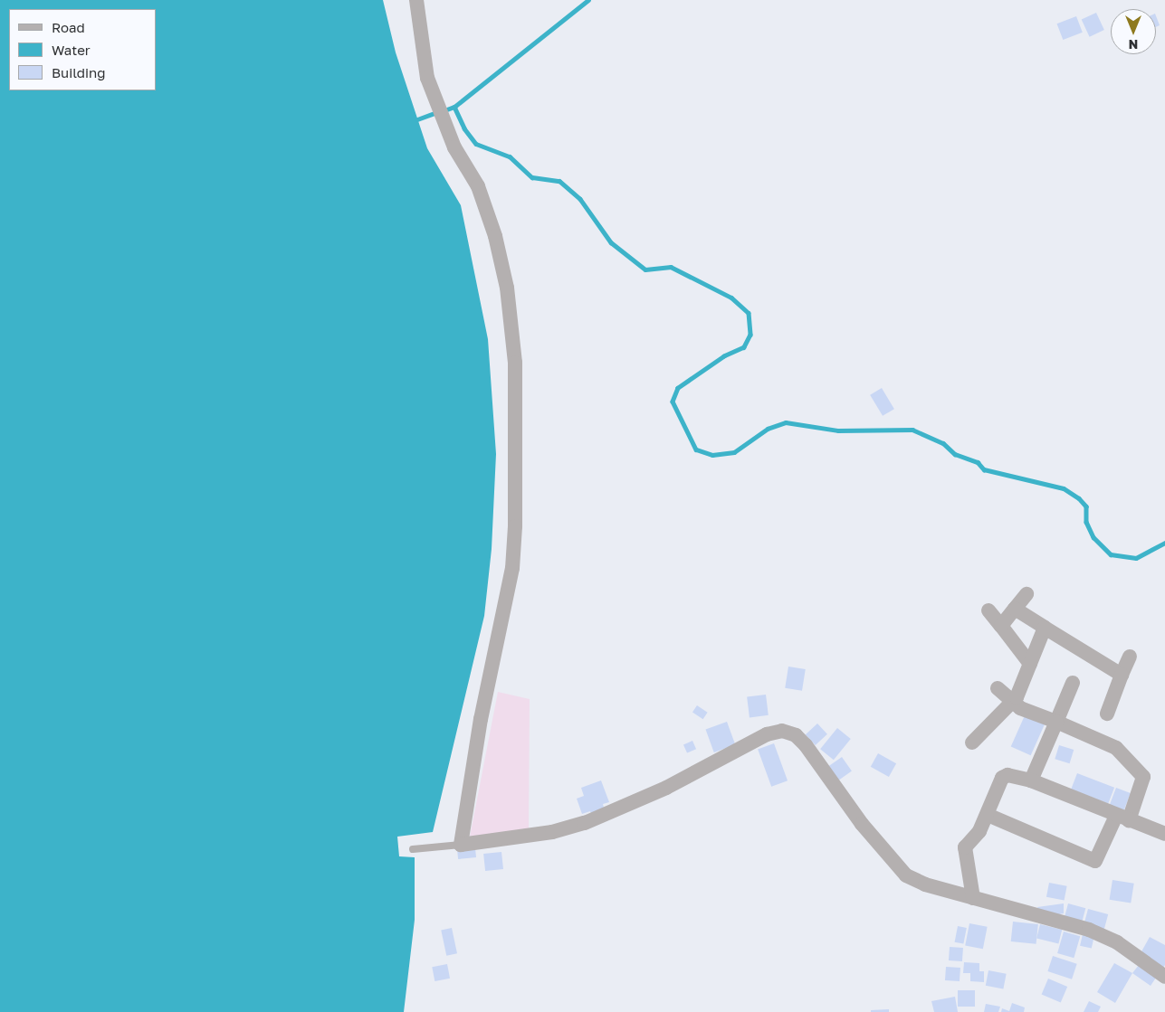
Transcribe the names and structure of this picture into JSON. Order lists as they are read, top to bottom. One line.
{"legend":["Road","Water","Building"],"north":"bottom"}
